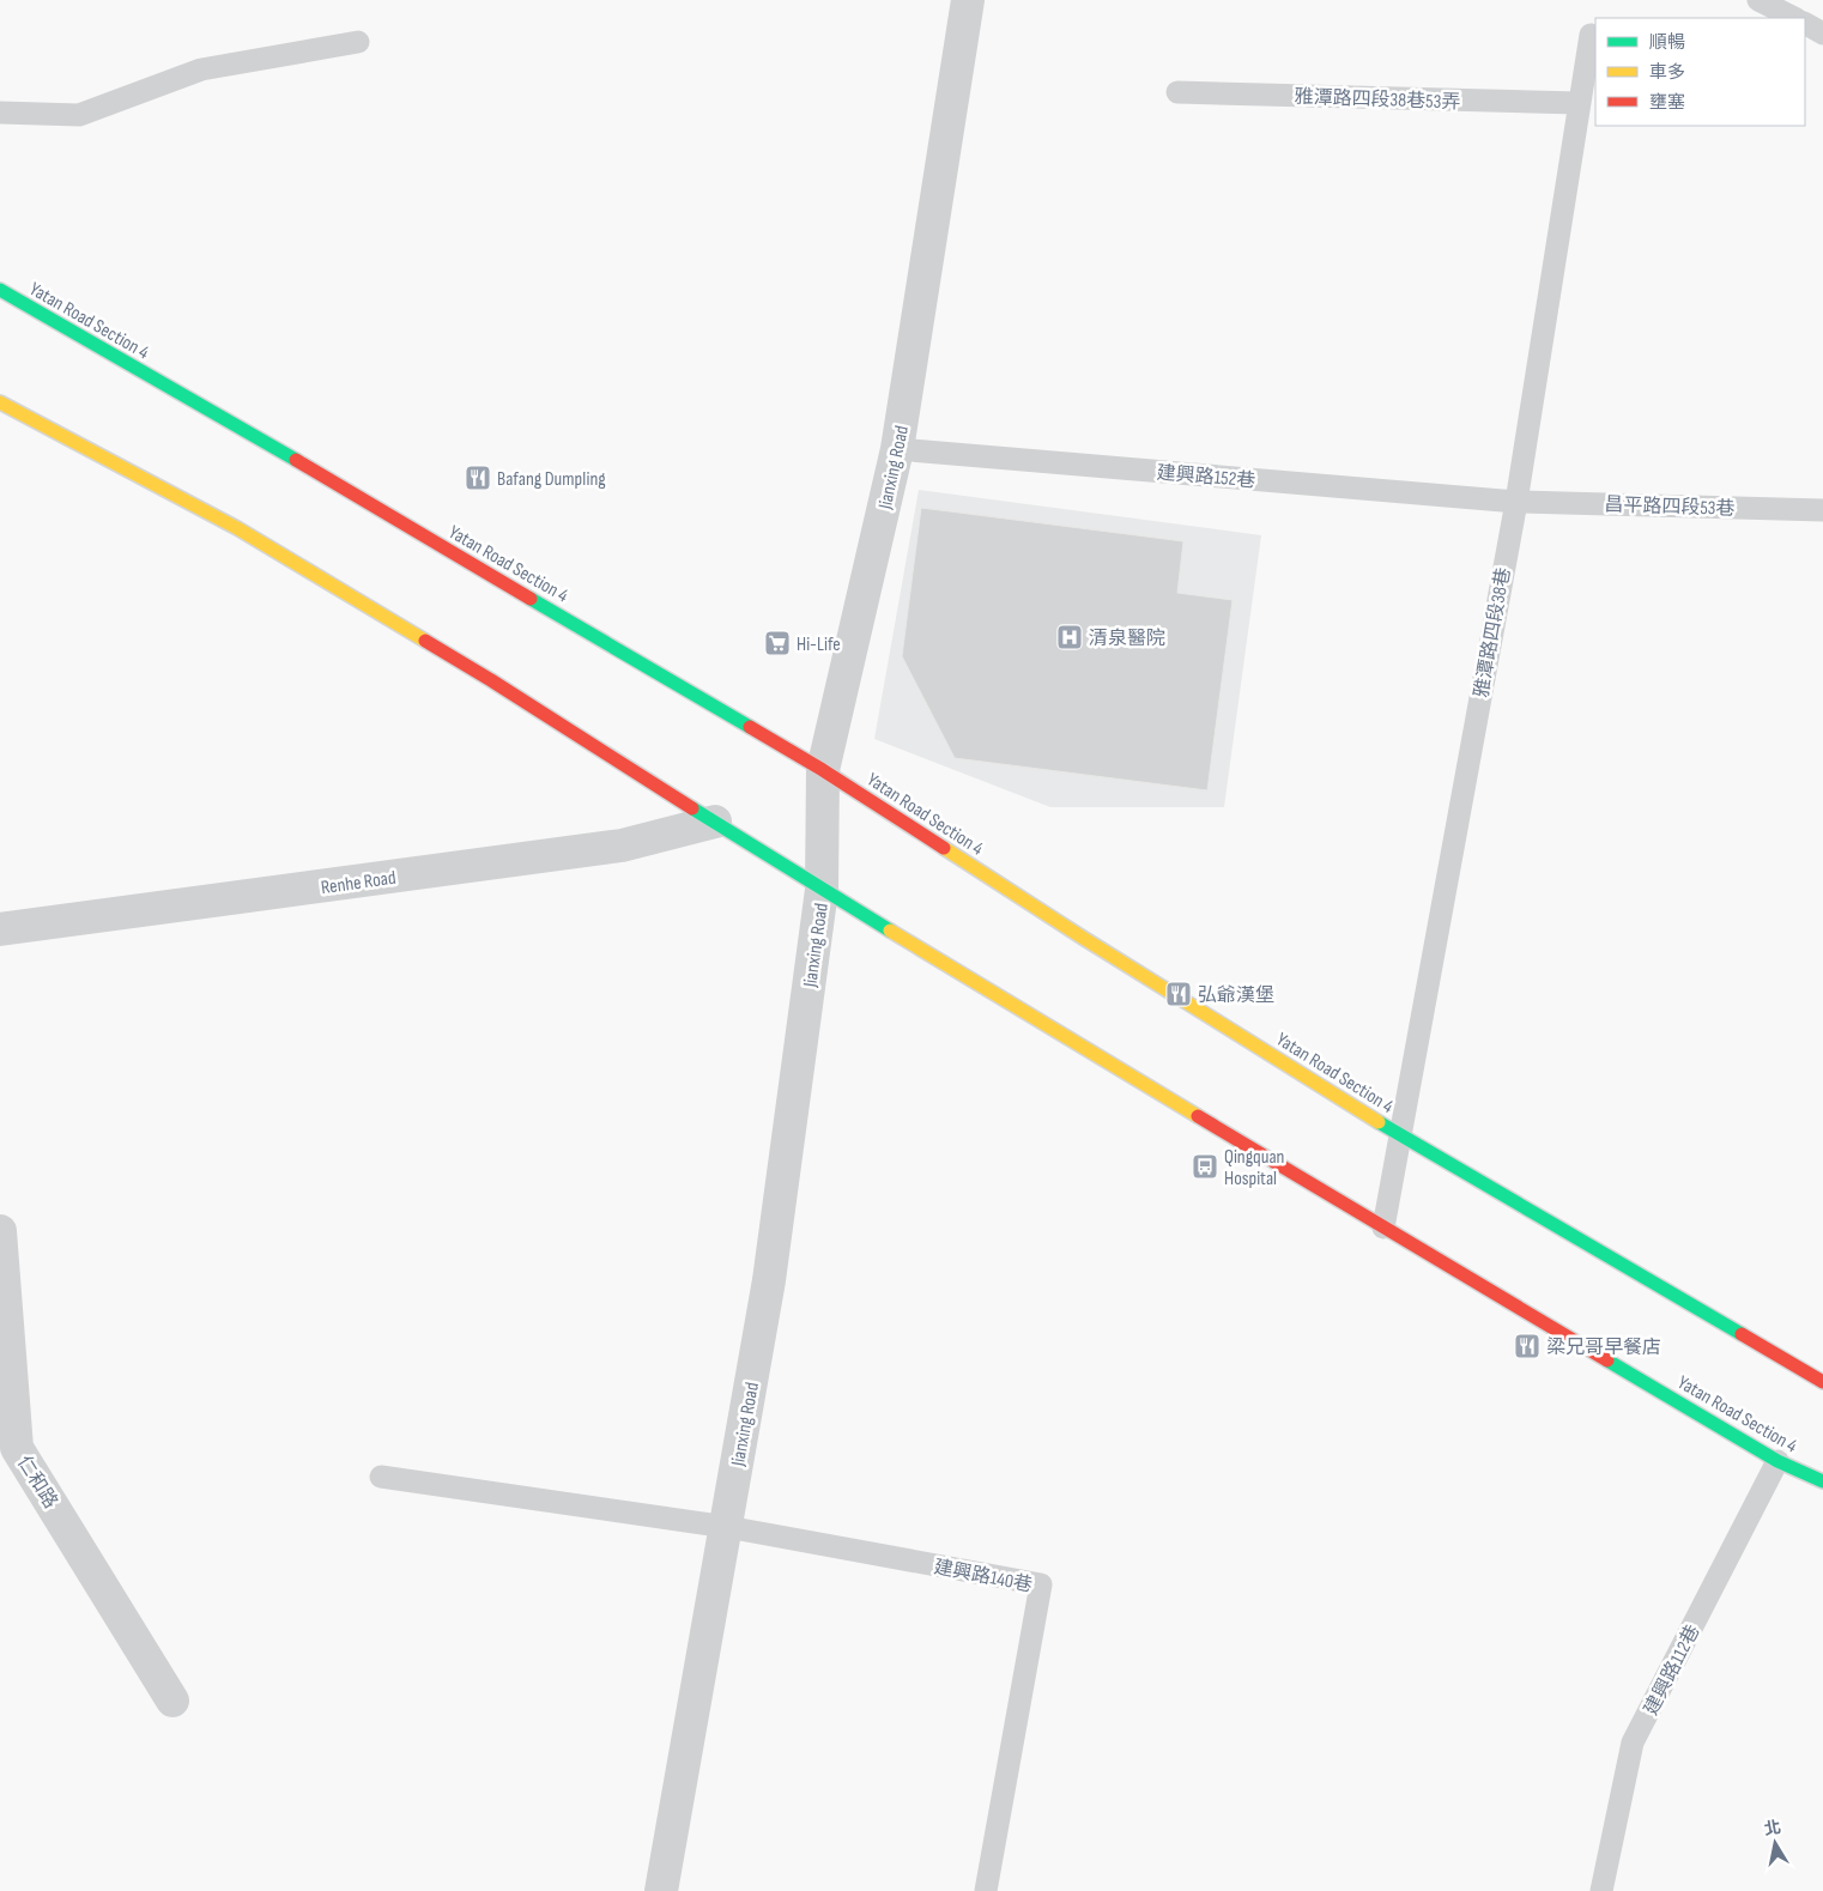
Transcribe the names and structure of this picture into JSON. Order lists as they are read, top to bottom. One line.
{"streets":{"street":["Yatan Road Section 4","Jianxing Road","Renhe Road","仁和路"],"lane":["雅潭路四段38巷53弄","建興路152巷","昌平路四段53巷","雅潭路四段38巷","建興路140巷","建興路112巷"]},"crossings":[["雅潭路四段38巷53弄","雅潭路四段38巷"],["Yatan Road Section 4","Jianxing Road"],["Yatan Road Section 4","雅潭路四段38巷"],["Yatan Road Section 4","Renhe Road"],["Yatan Road Section 4","建興路112巷"],["Jianxing Road","建興路152巷"],["Jianxing Road","建興路140巷"],["建興路152巷","昌平路四段53巷"],["建興路152巷","雅潭路四段38巷"],["昌平路四段53巷","雅潭路四段38巷"]],"places":{"restaurant":["Bafang Dumpling","弘爺漢堡","梁兄哥早餐店"],"hospital":["清泉醫院"],"supermarket":["Hi-Life"],"bus stop":["Qingquan Hospital"]},"legend":["順暢","車多","壅塞"],"north":"top"}
